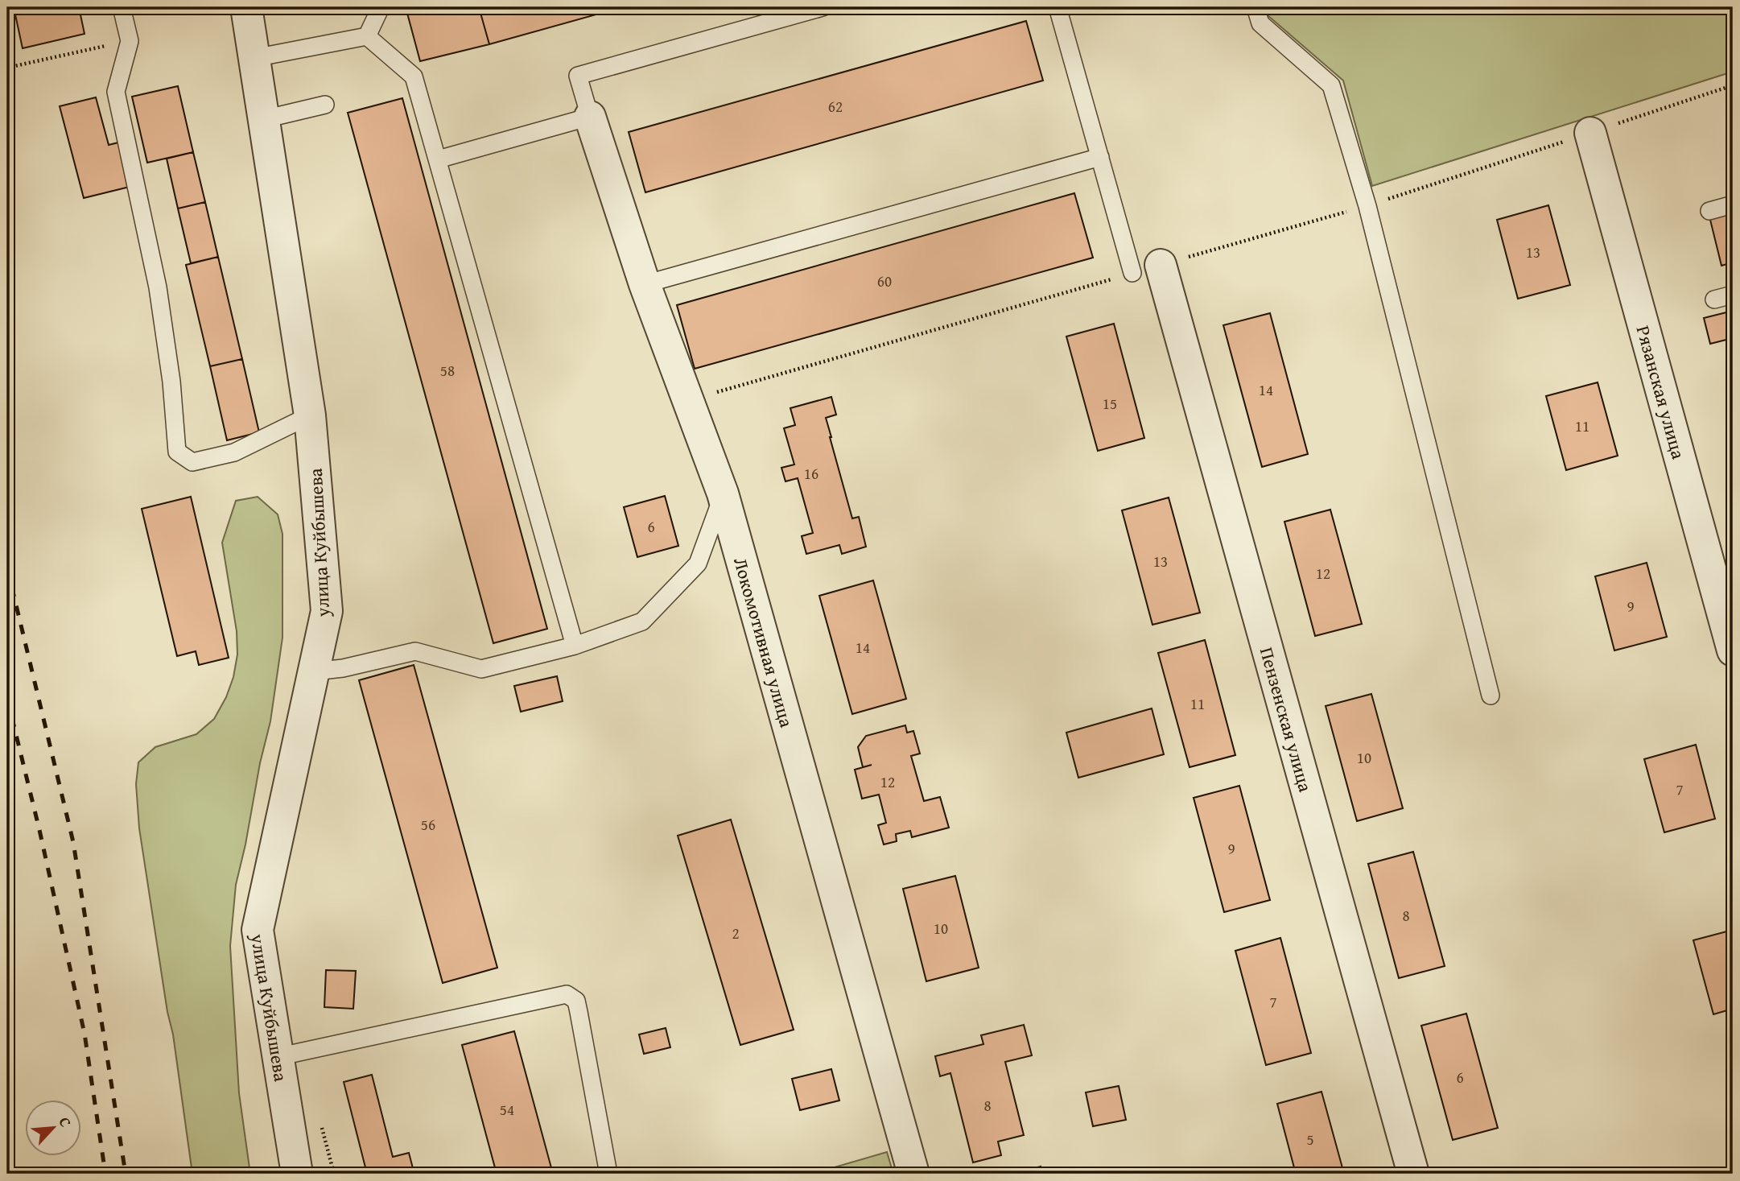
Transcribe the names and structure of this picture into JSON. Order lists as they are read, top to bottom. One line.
{"streets":{"street":["Рязанская улица","улица Куйбышева","Локомотивная улица","Пензенская улица"]},"house_numbers":["62","13","60","58","14","15","11","16","6","13","12","9","14","11","10","12","7","56","9","8","10","2","7","6","8","54","5"],"north":"top right"}
